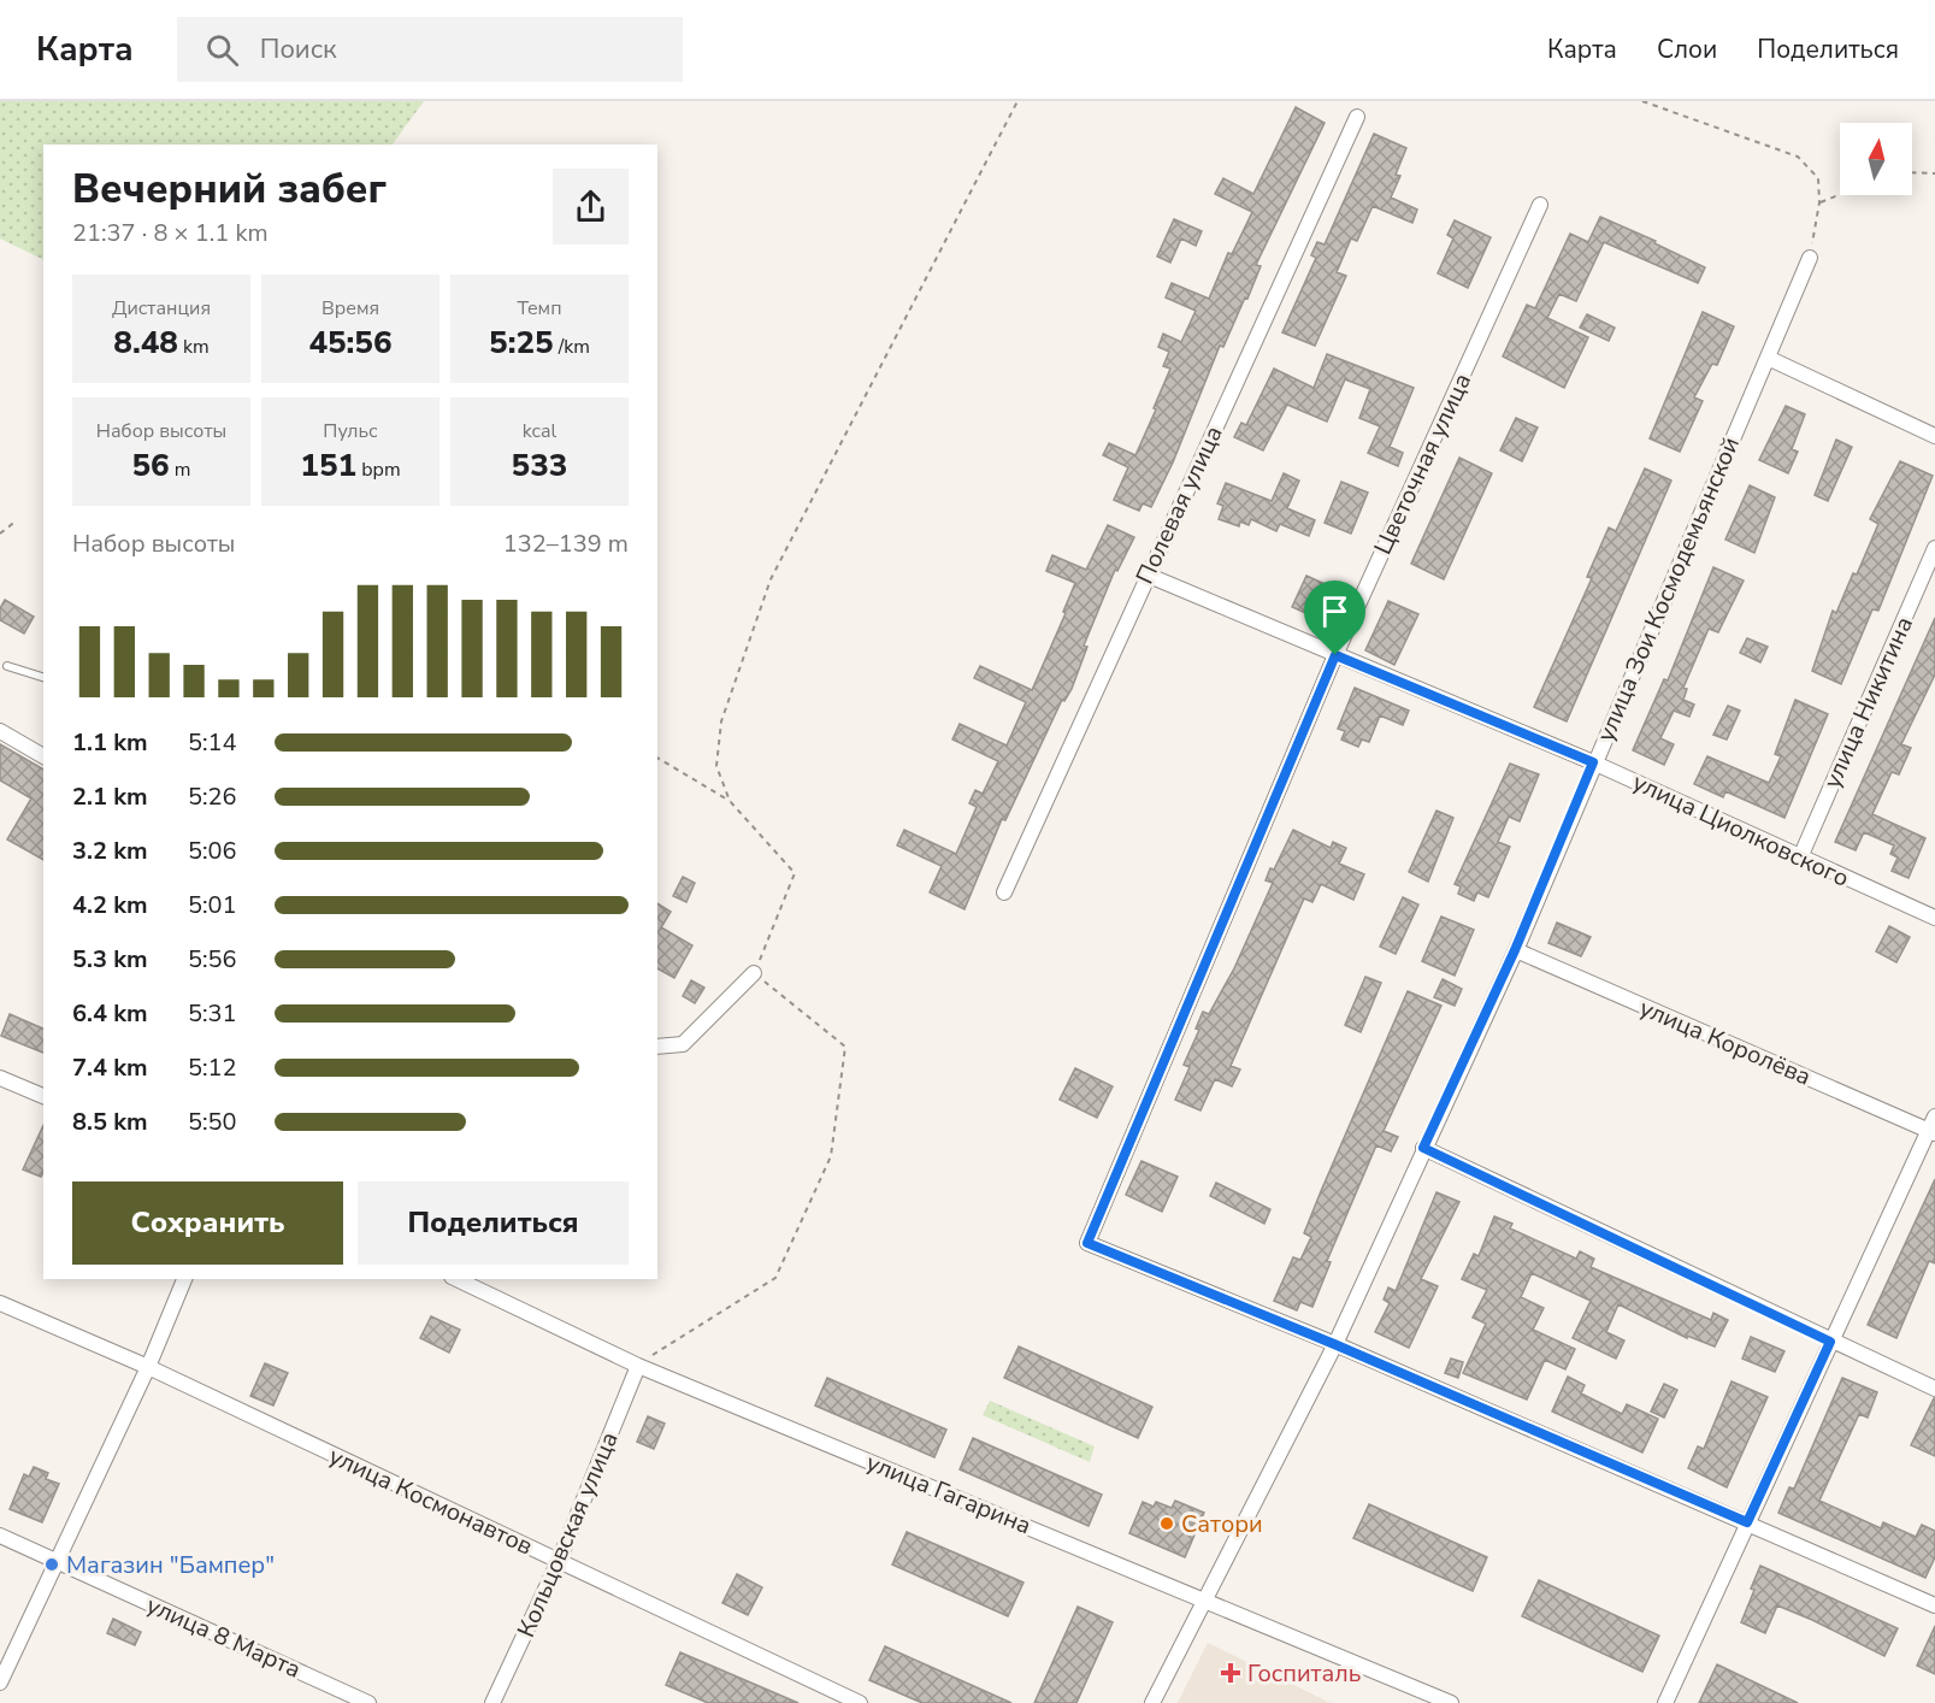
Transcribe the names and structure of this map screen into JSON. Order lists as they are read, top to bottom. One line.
{"streets":{"street":["Цветочная улица","Полевая улица","улица Зои Космодемьянской","улица Никитина","улица Циолковского","улица Королёва","улица Гагарина","улица Космонавтов","Кольцовская улица","улица 8 Марта"]},"crossings":[["Цветочная улица","улица Зои Космодемьянской"],["Цветочная улица","улица Циолковского"],["Полевая улица","улица Циолковского"],["улица Зои Космодемьянской","улица Циолковского"],["улица Зои Космодемьянской","улица Королёва"],["улица Зои Космодемьянской","улица Гагарина"],["улица Никитина","улица Циолковского"],["улица Гагарина","Кольцовская улица"],["улица Космонавтов","Кольцовская улица"]],"places":{"other":["Сатори","Магазин \"Бампер\""],"health":["Госпиталь"]},"north":"top","page":{"header":"Карта","search":"Поиск","nav":["Карта","Слои","Поделиться"],"heading":["Вечерний забег","21:37 · 8 × 1.1 km"],"stats":[["Дистанция","8.48 km"],["Время","45:56"],["Темп","5:25 /km"],["Набор высоты","56 m"],["Пульс","151 bpm"],["kcal","533"]],"chart":["Набор высоты","132–139 m"],"list":[{"name":"1.1 km","note":"5:14"},{"name":"2.1 km","note":"5:26"},{"name":"3.2 km","note":"5:06"},{"name":"4.2 km","note":"5:01"},{"name":"5.3 km","note":"5:56"},{"name":"6.4 km","note":"5:31"},{"name":"7.4 km","note":"5:12"},{"name":"8.5 km","note":"5:50"}],"buttons":["Сохранить","Поделиться"]}}
